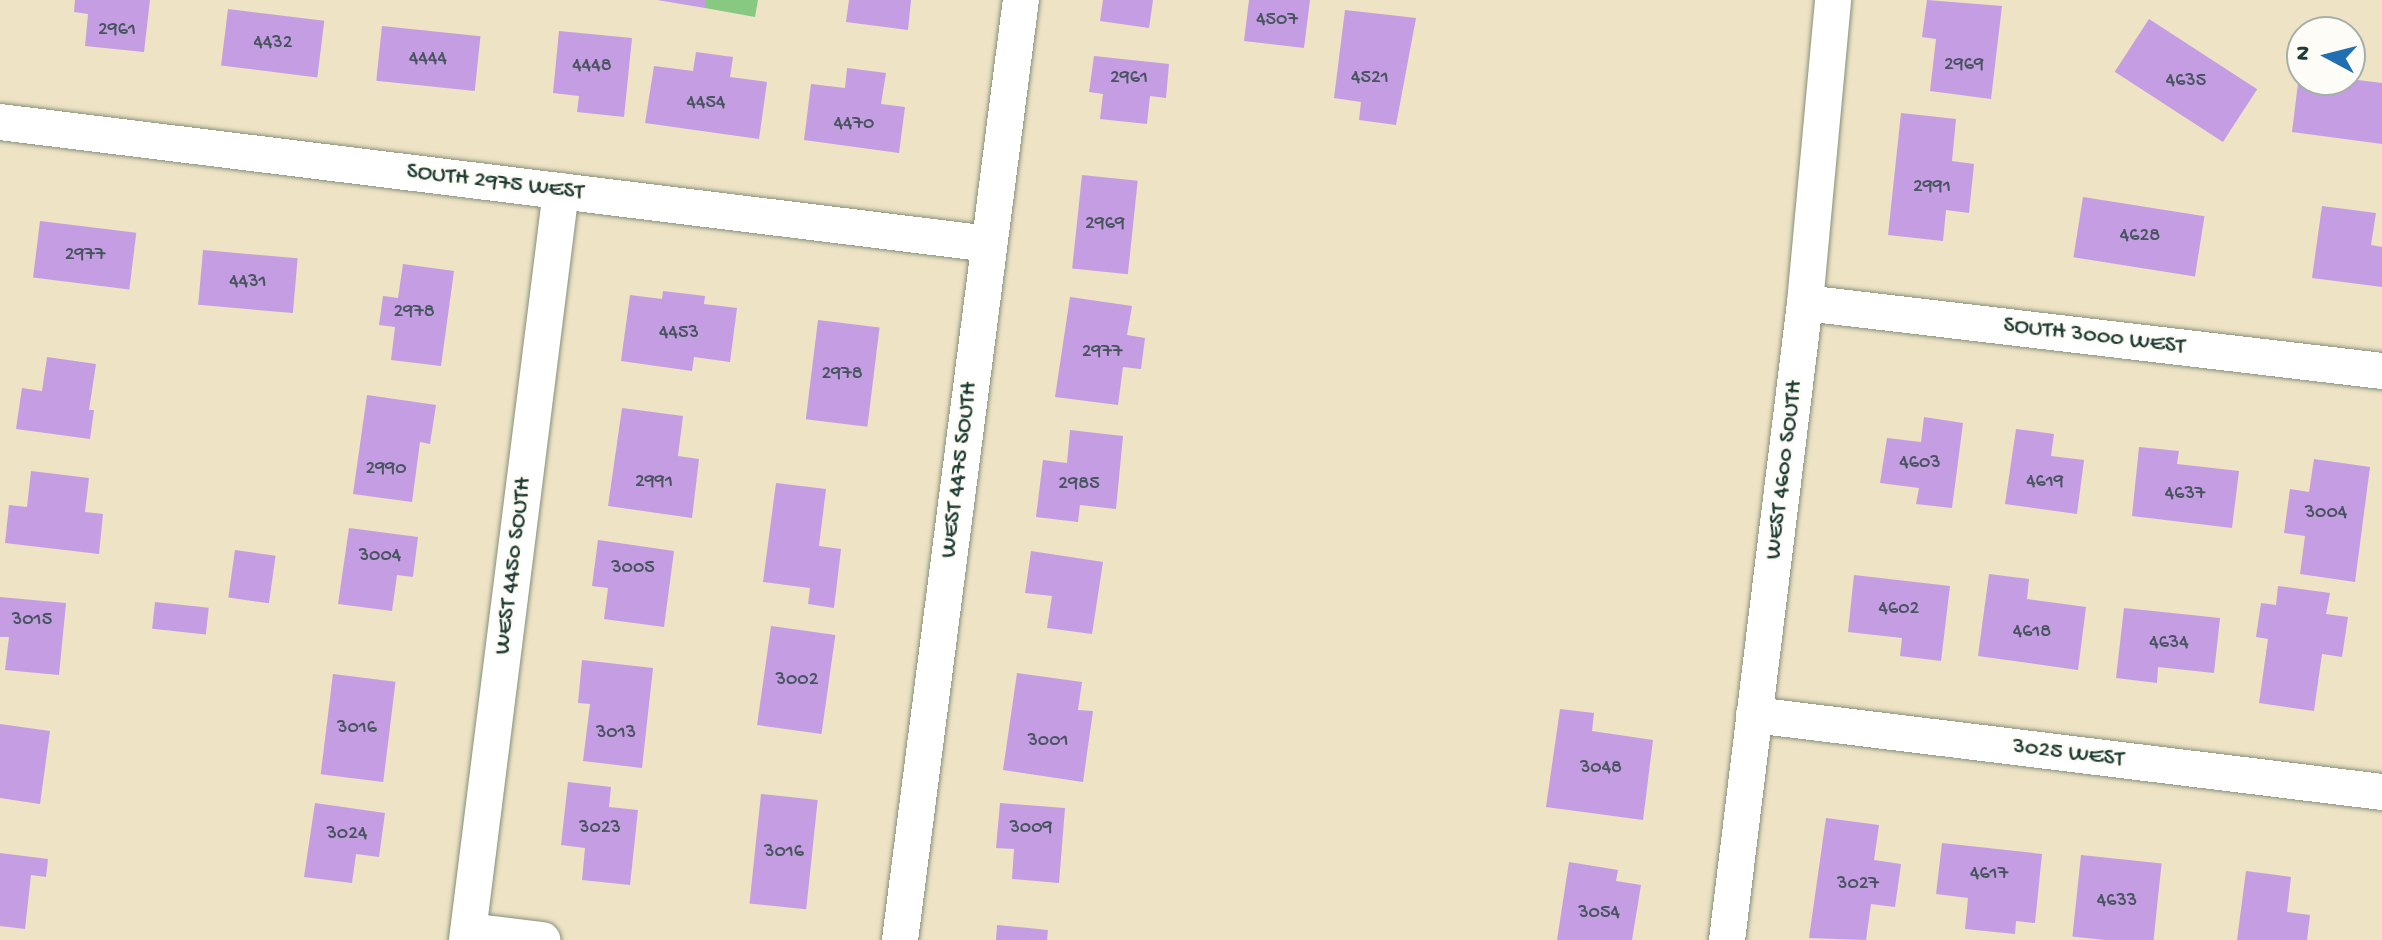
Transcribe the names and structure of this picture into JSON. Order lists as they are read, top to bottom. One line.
{"streets":{"street":["SOUTH 2975 WEST","SOUTH 3000 WEST","WEST 4475 SOUTH","WEST 4600 SOUTH","WEST 4450 SOUTH","3025 WEST"]},"crossings":[["SOUTH 2975 WEST","WEST 4475 SOUTH"],["SOUTH 2975 WEST","WEST 4450 SOUTH"],["SOUTH 3000 WEST","WEST 4600 SOUTH"],["WEST 4600 SOUTH","3025 WEST"]],"house_numbers":["4507","2961","4432","4444","2969","4448","2961","4521","4635","4454","4470","2991","2969","4628","2977","4431","2978","4453","2977","2978","4603","2990","2991","4619","2985","4637","3004","3004","3005","4602","3015","4618","4634","3002","3016","3013","3001","3048","3023","3009","3024","3016","4617","3027","4633","3054"],"north":"left"}
